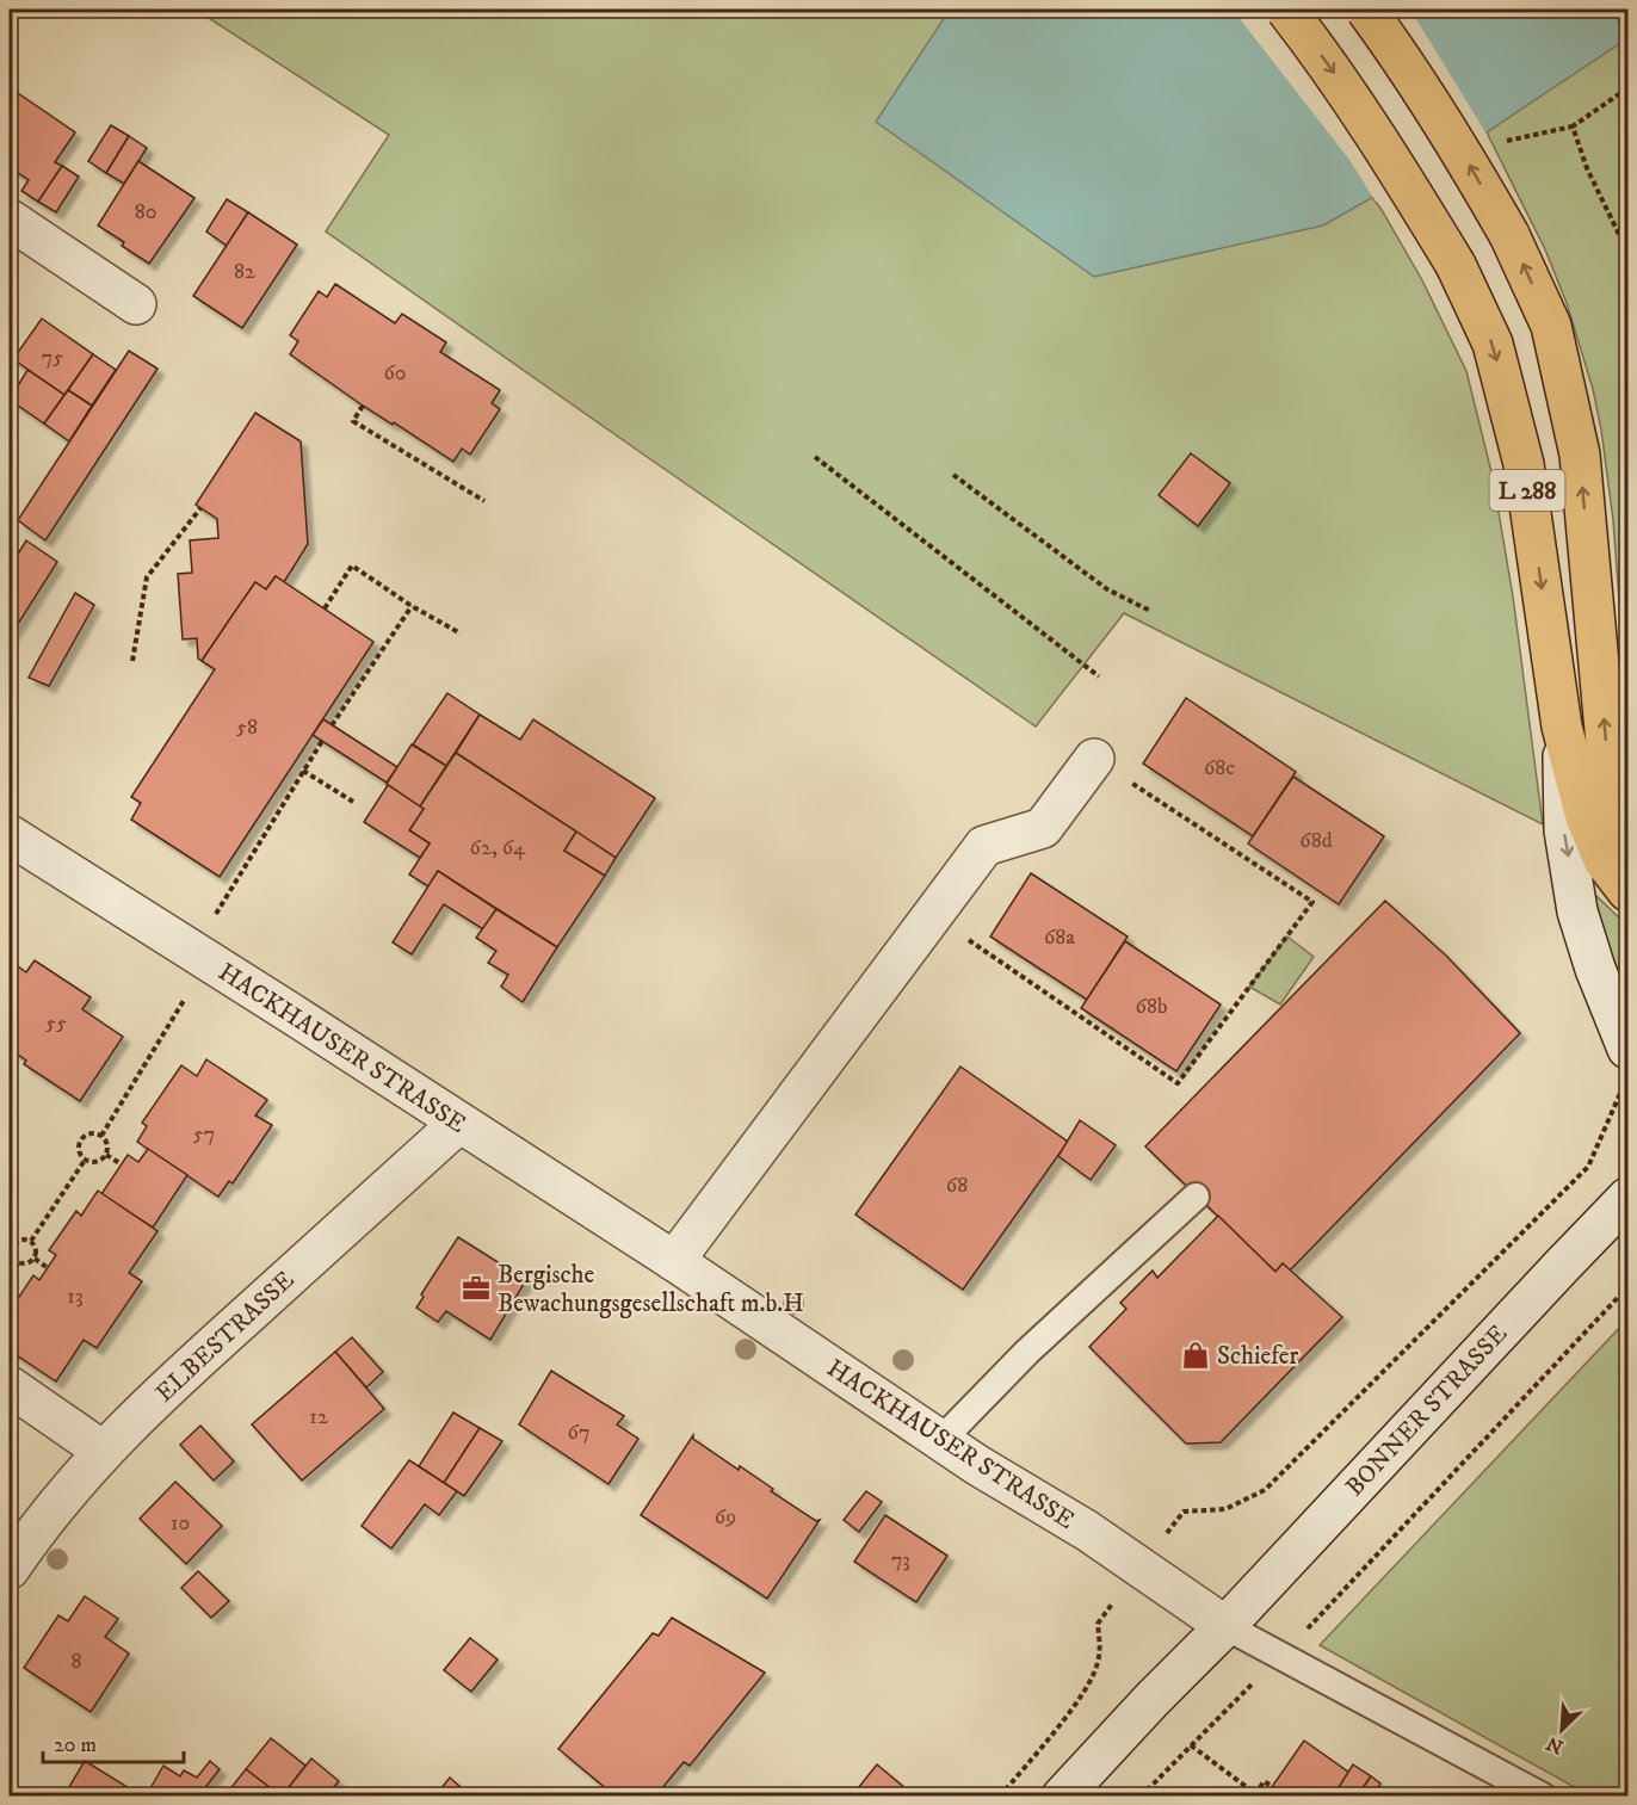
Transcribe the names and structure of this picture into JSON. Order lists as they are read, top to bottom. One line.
{"streets":{"main road":["L 288"],"street":["HACKHAUSER STRASSE","ELBESTRASSE","BONNER STRASSE"]},"crossings":[["HACKHAUSER STRASSE","ELBESTRASSE"],["HACKHAUSER STRASSE","BONNER STRASSE"]],"places":{"office":["Bergische Bewachungsgesellschaft m.b.H"],"shop":["Schiefer"]},"house_numbers":["80","82","75","60","58","68c","68d","62, 64","68a","68b","55","57","68","13","12","67","69","10","73","8"],"scale_bar":"20 m","north":"bottom left"}
